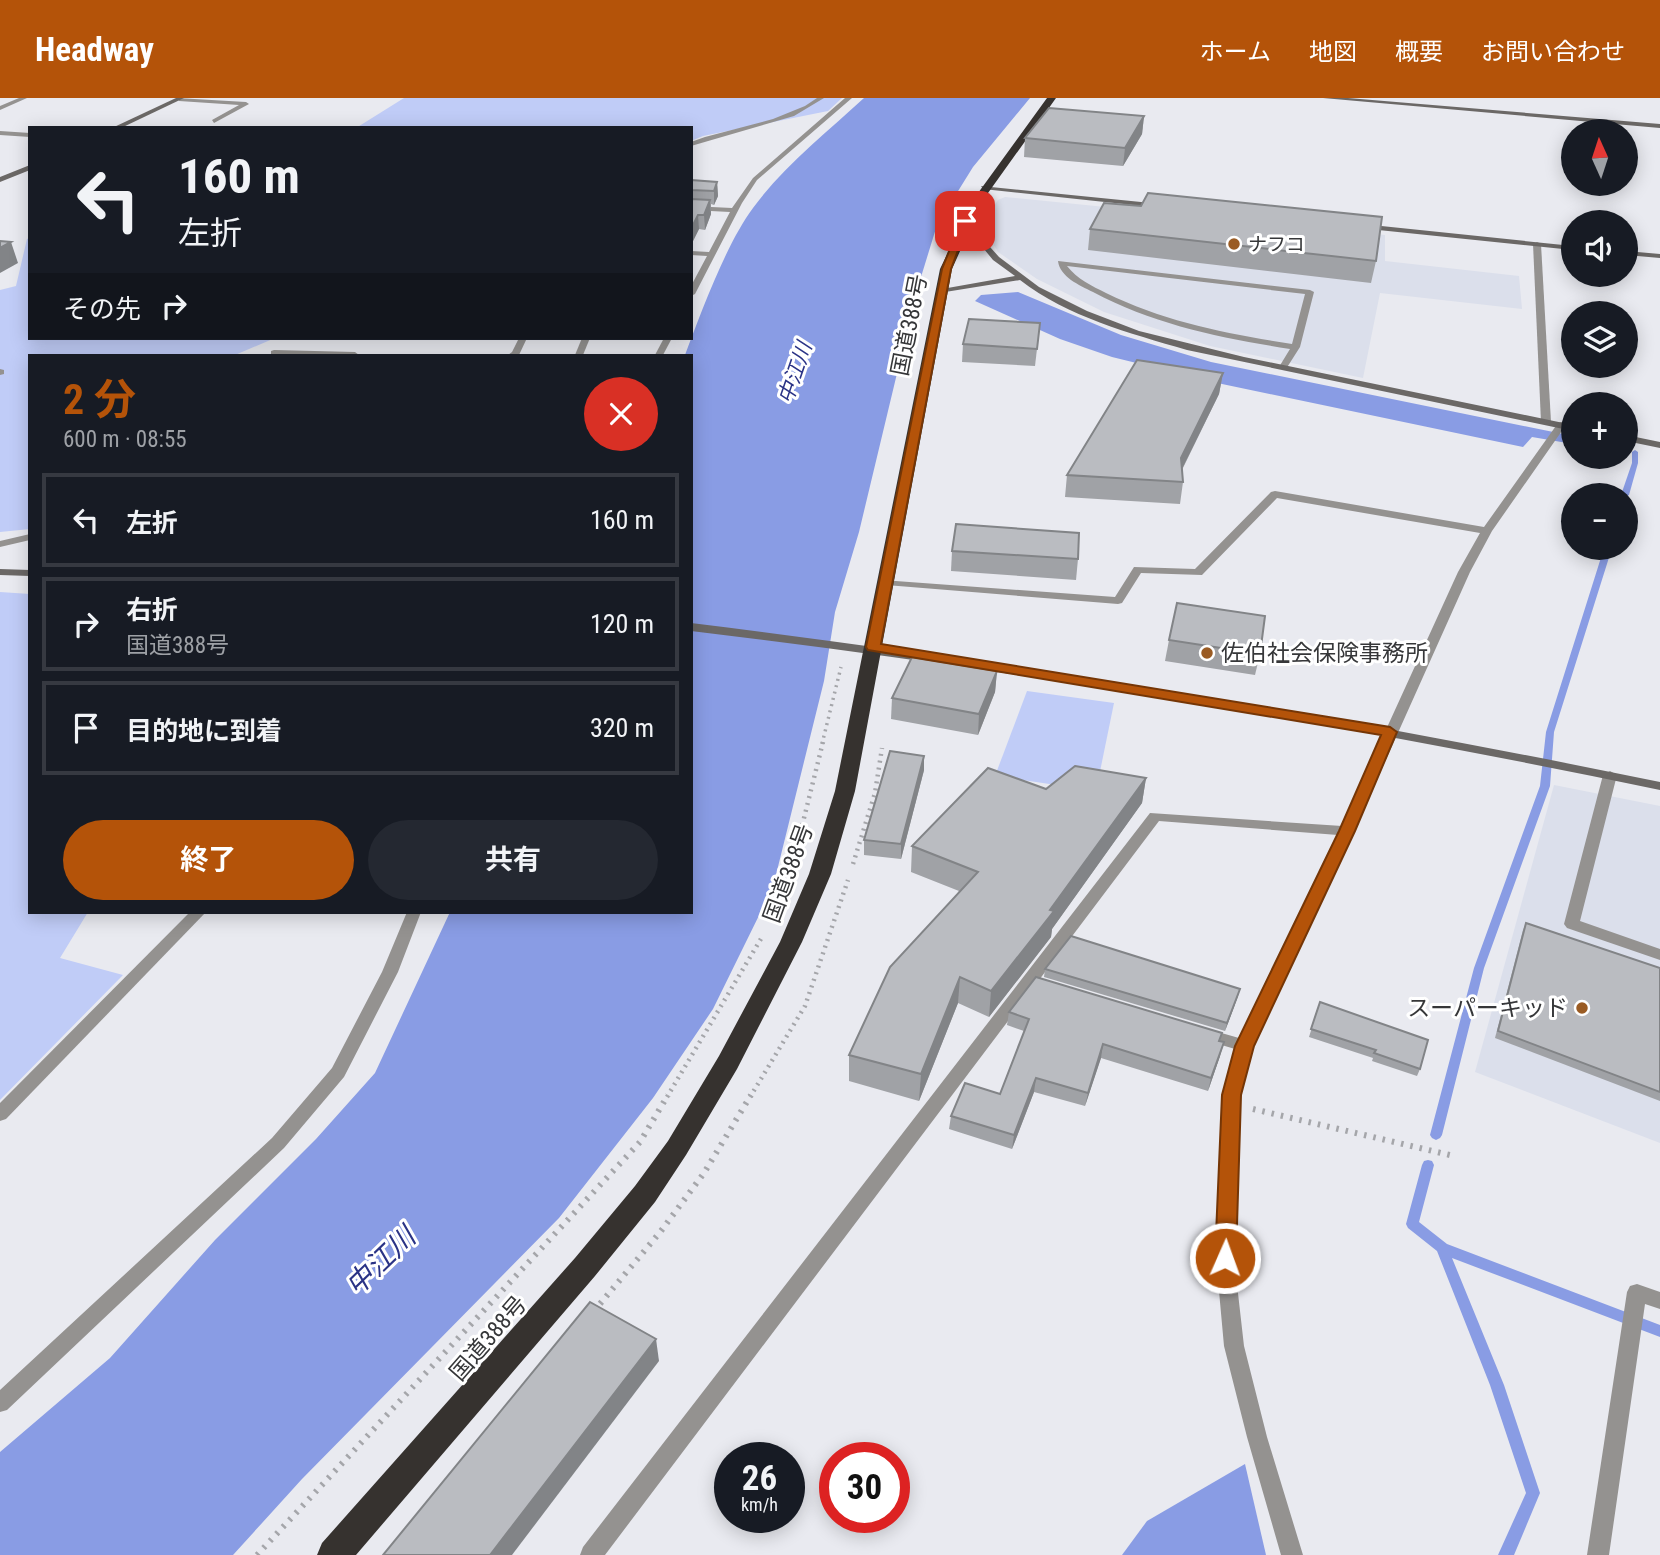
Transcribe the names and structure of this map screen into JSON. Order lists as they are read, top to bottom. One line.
{"streets":{"highway":["国道388号"]},"water":["中江川"],"places":["ナフコ","佐伯社会保険事務所","スーパーキッド"],"north":"top","page":{"header":"Headway","nav":["ホーム","地図","概要","お問い合わせ"],"map_buttons":["+","−"],"turn":["160 m","左折"],"then":"その先","heading":["2 分","600 m · 08:55"],"list":[{"name":"左折","value":"160 m"},{"name":"右折","note":"国道388号","value":"120 m"},{"name":"目的地に到着","value":"320 m"}],"buttons":["終了","共有"],"speed":"26 km/h","limit":"30"}}
